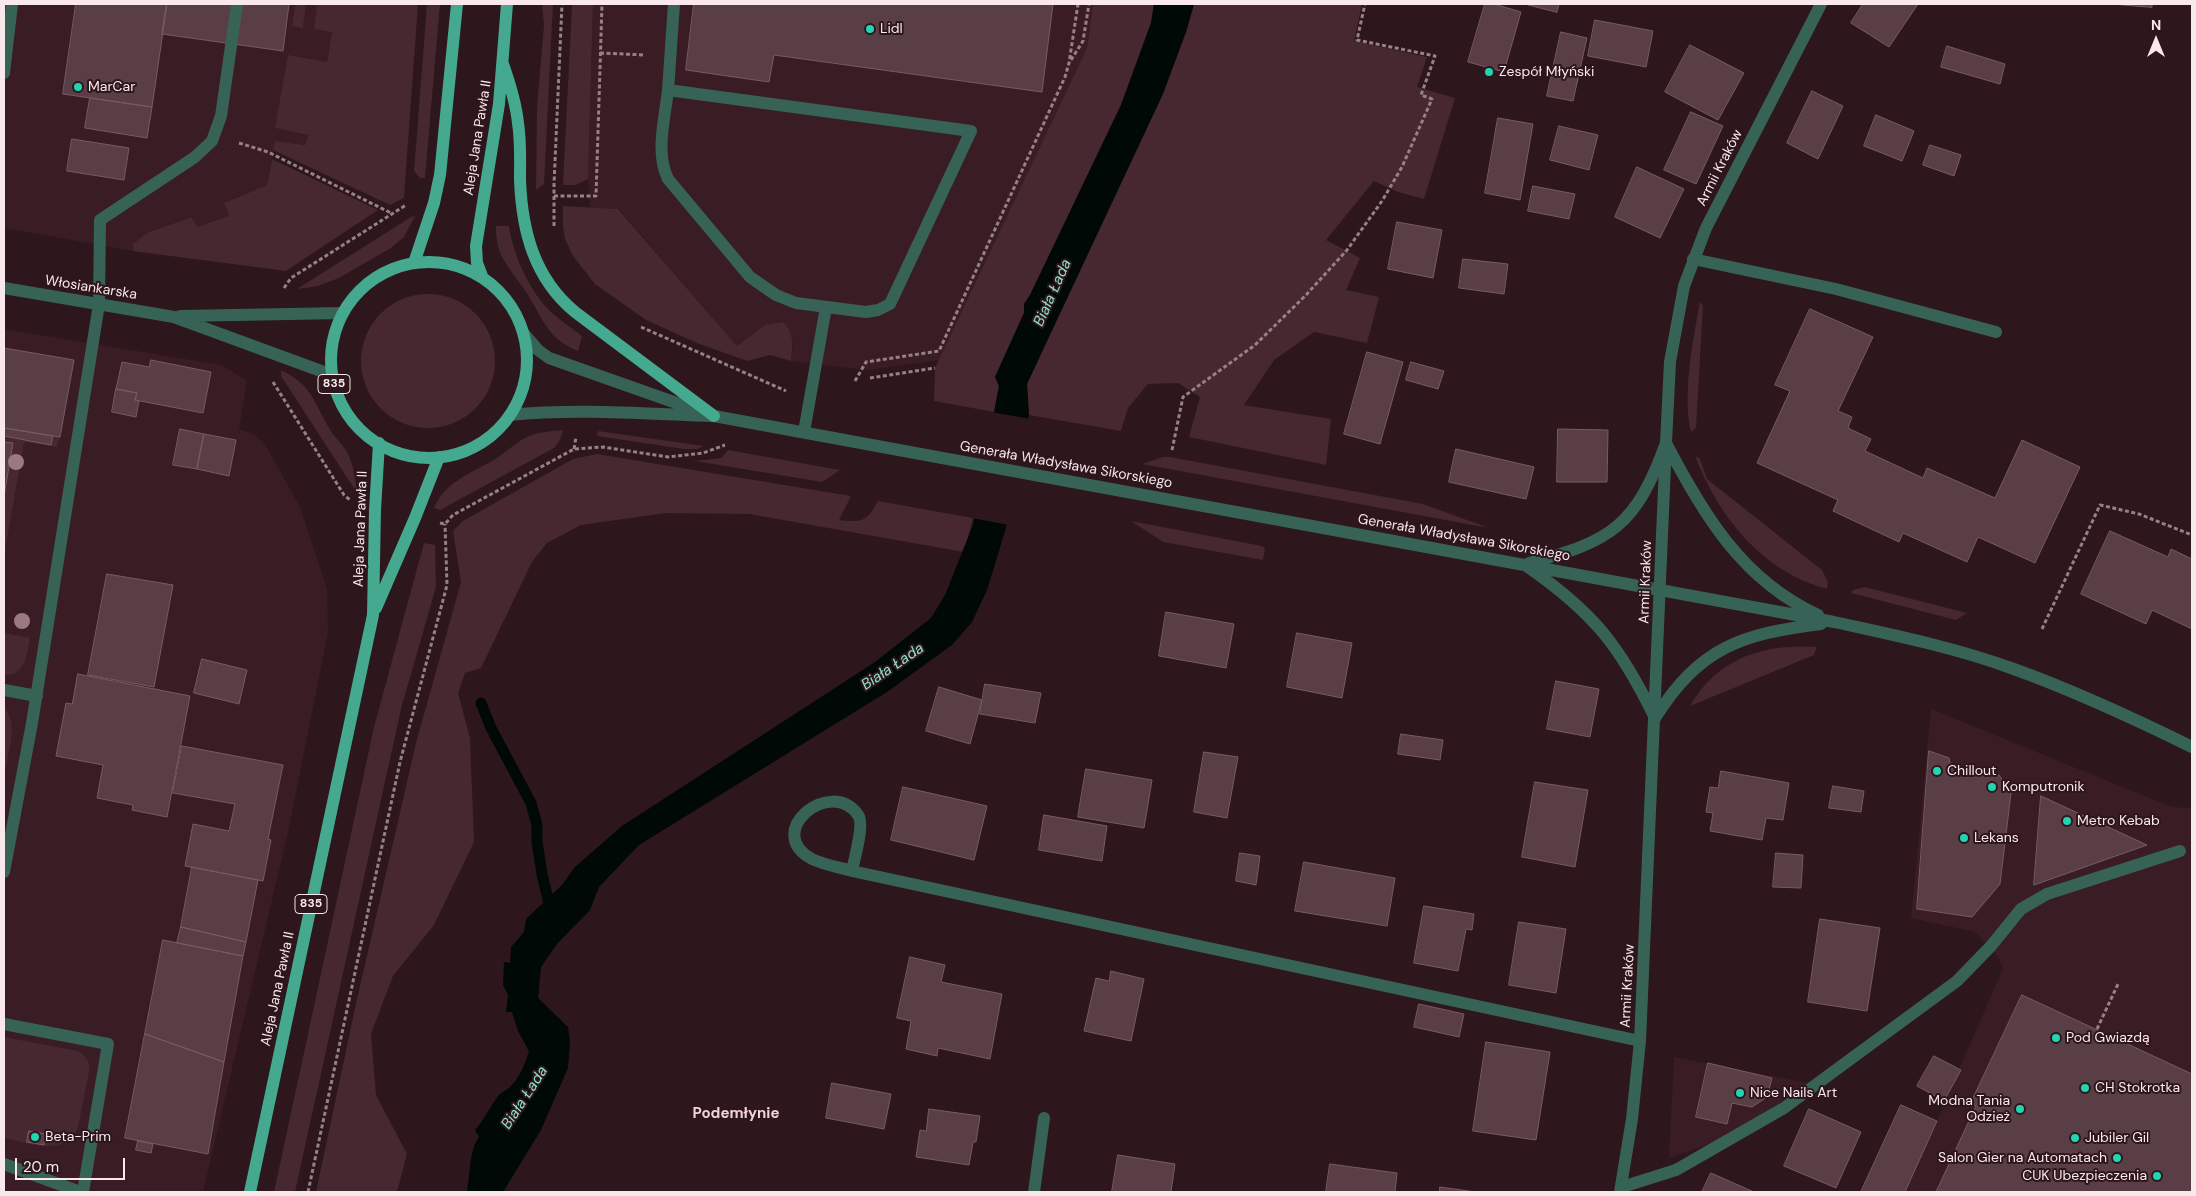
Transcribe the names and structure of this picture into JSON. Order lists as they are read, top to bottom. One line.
{"streets":{"main road":["Aleja Jana Pawła II","835"],"street":["Armii Kraków","Włosiankarska","Generała Władysława Sikorskiego"]},"crossings":[["Aleja Jana Pawła II","835"],["Armii Kraków","Generała Władysława Sikorskiego"],["Włosiankarska","835"],["835","Generała Władysława Sikorskiego"]],"districts":["Podemłynie"],"water":["Biała Łada"],"places":["Lidl","Zespół Młyński","MarCar","Chillout","Komputronik","Metro Kebab","Lekans","Pod Gwiazdą","CH Stokrotka","Nice Nails Art","Modna Tania Odzież","Beta-Prim","Jubiler Gil","Salon Gier na Automatach","CUK Ubezpieczenia"],"scale_bar":"20 m","north":"top"}
